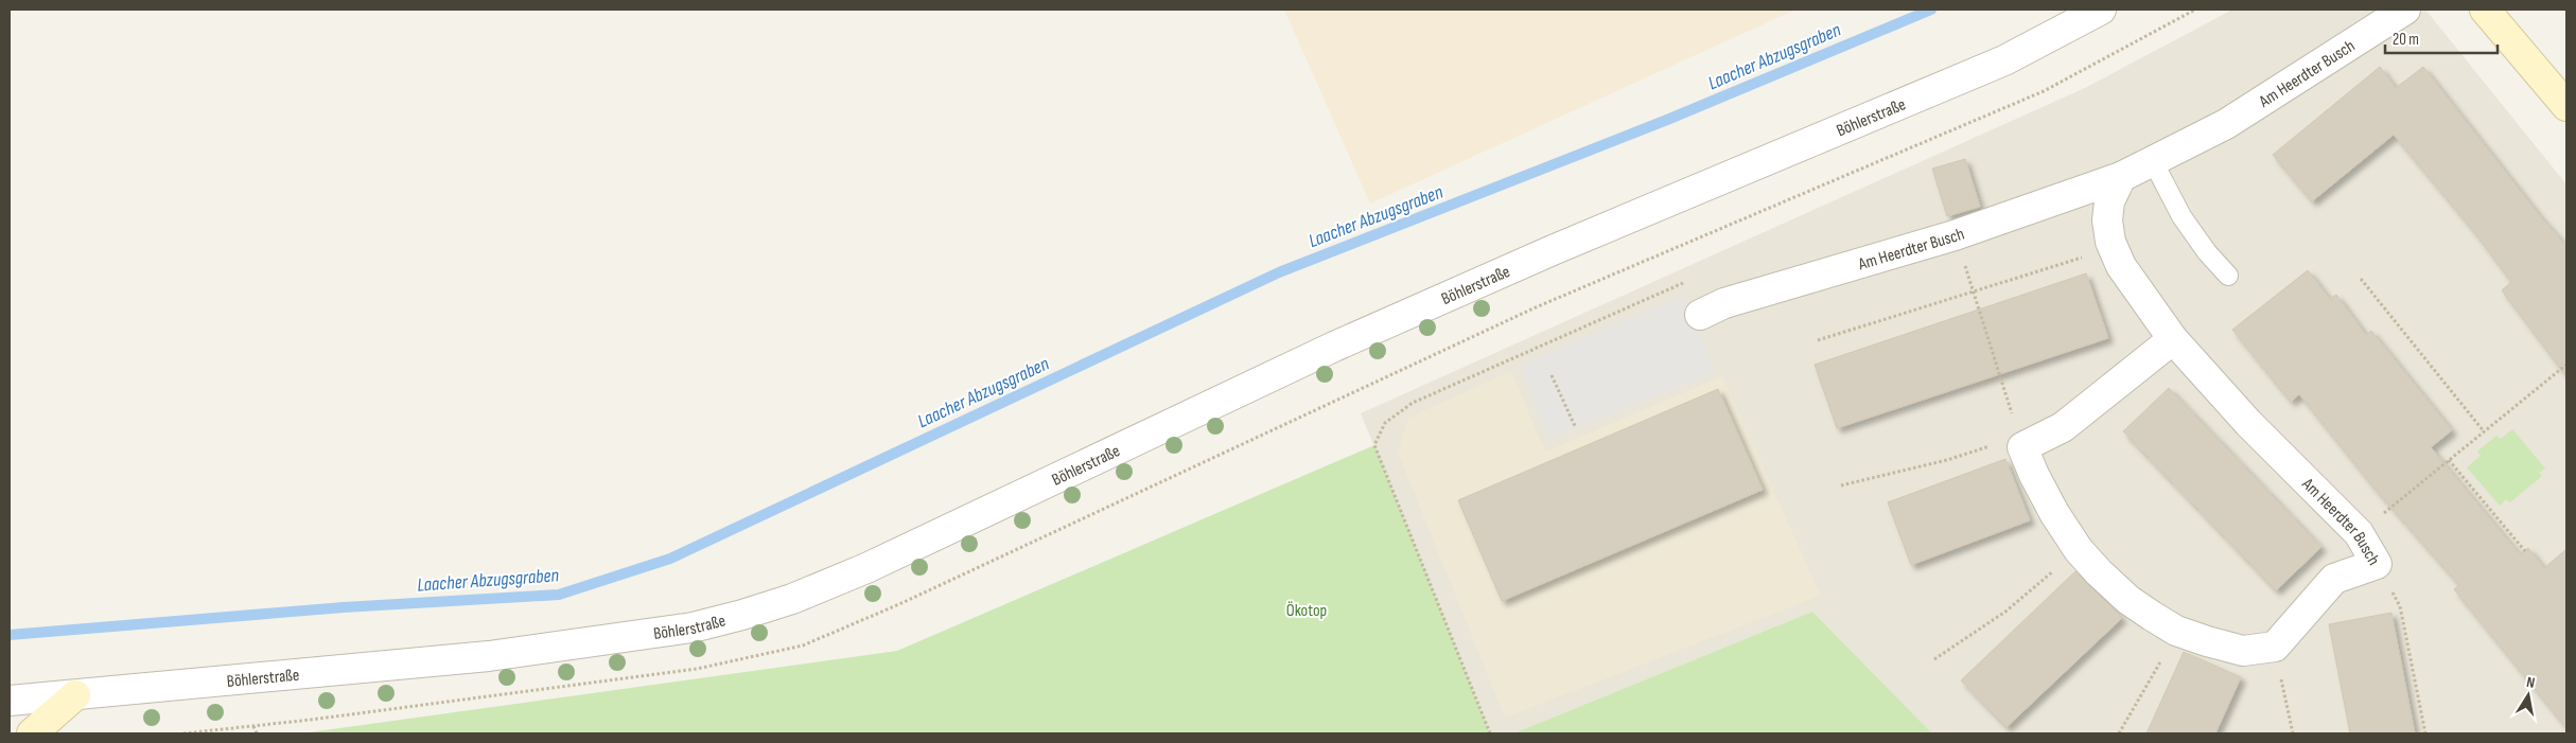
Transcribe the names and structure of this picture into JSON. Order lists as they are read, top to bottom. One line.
{"streets":{"street":["Am Heerdter Busch","Böhlerstraße"]},"water":["Laacher Abzugsgraben"],"parks":["Ökotop"],"scale_bar":"20 m","north":"top"}
